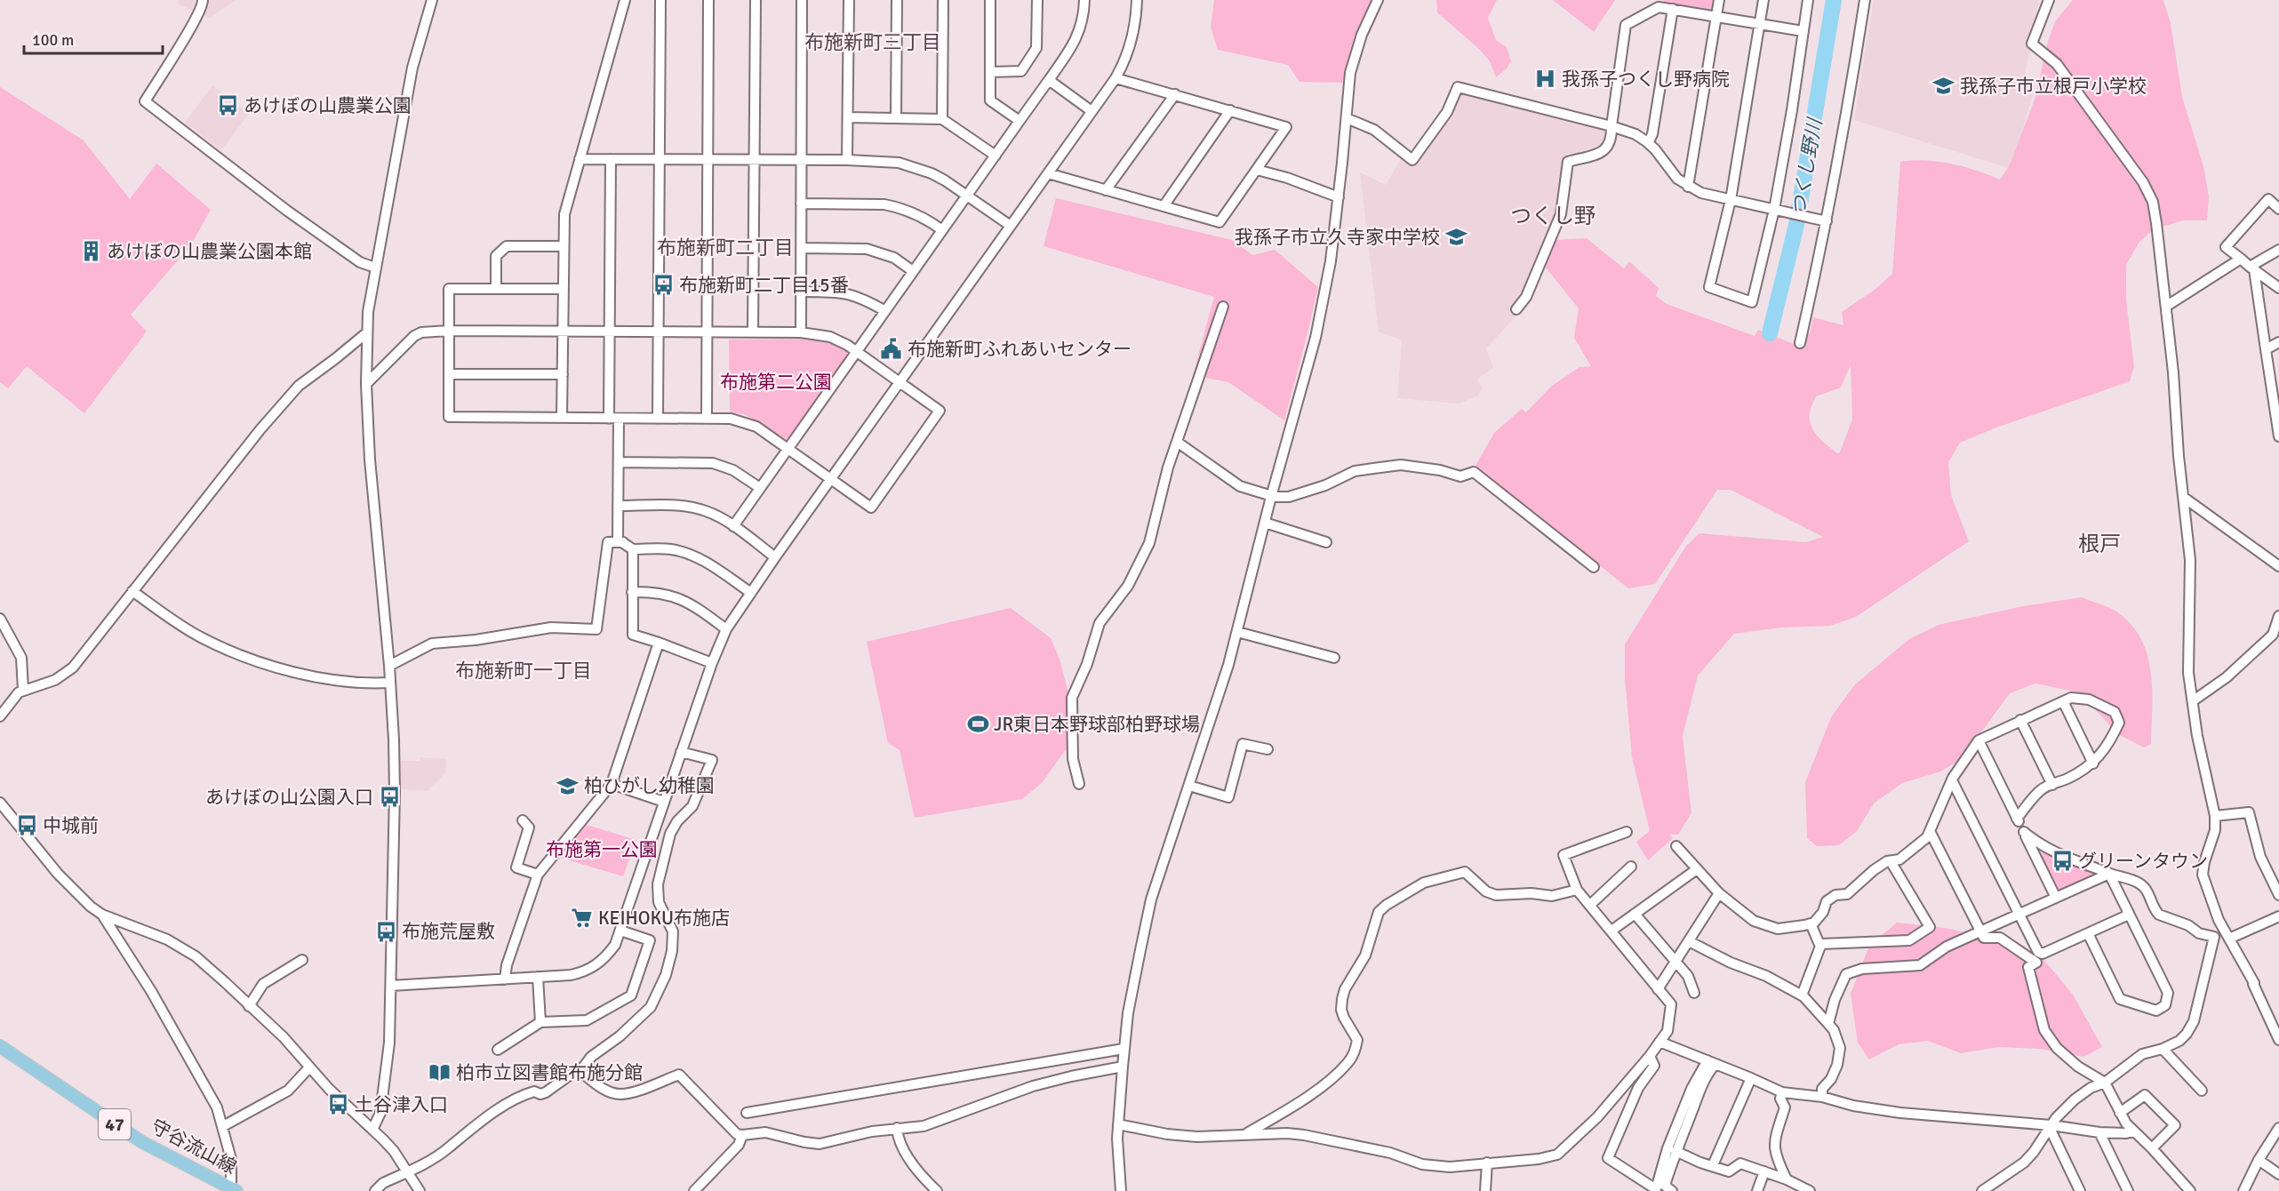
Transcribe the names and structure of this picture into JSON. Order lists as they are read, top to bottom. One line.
{"streets":{"main road":["47","守谷流山線"]},"districts":["布施新町三丁目","つくし野","布施新町二丁目","根戸","布施新町一丁目"],"water":["つくし野川"],"parks":["布施第二公園","布施第一公園"],"places":{"hospital":["我孫子つくし野病院"],"school or university":["我孫子市立根戸小学校","我孫子市立久寺家中学校","柏ひがし幼稚園"],"bus stop":["あけぼの山農業公園","布施新町二丁目15番","あけぼの山公園入口","中城前","グリーンタウン","布施荒屋敷","土谷津入口"],"building":["あけぼの山農業公園本館"],"public building":["布施新町ふれあいセンター"],"sports":["JR東日本野球部柏野球場"],"supermarket":["KEIHOKU布施店"],"library":["柏市立図書館布施分館"]},"scale_bar":"100 m"}
